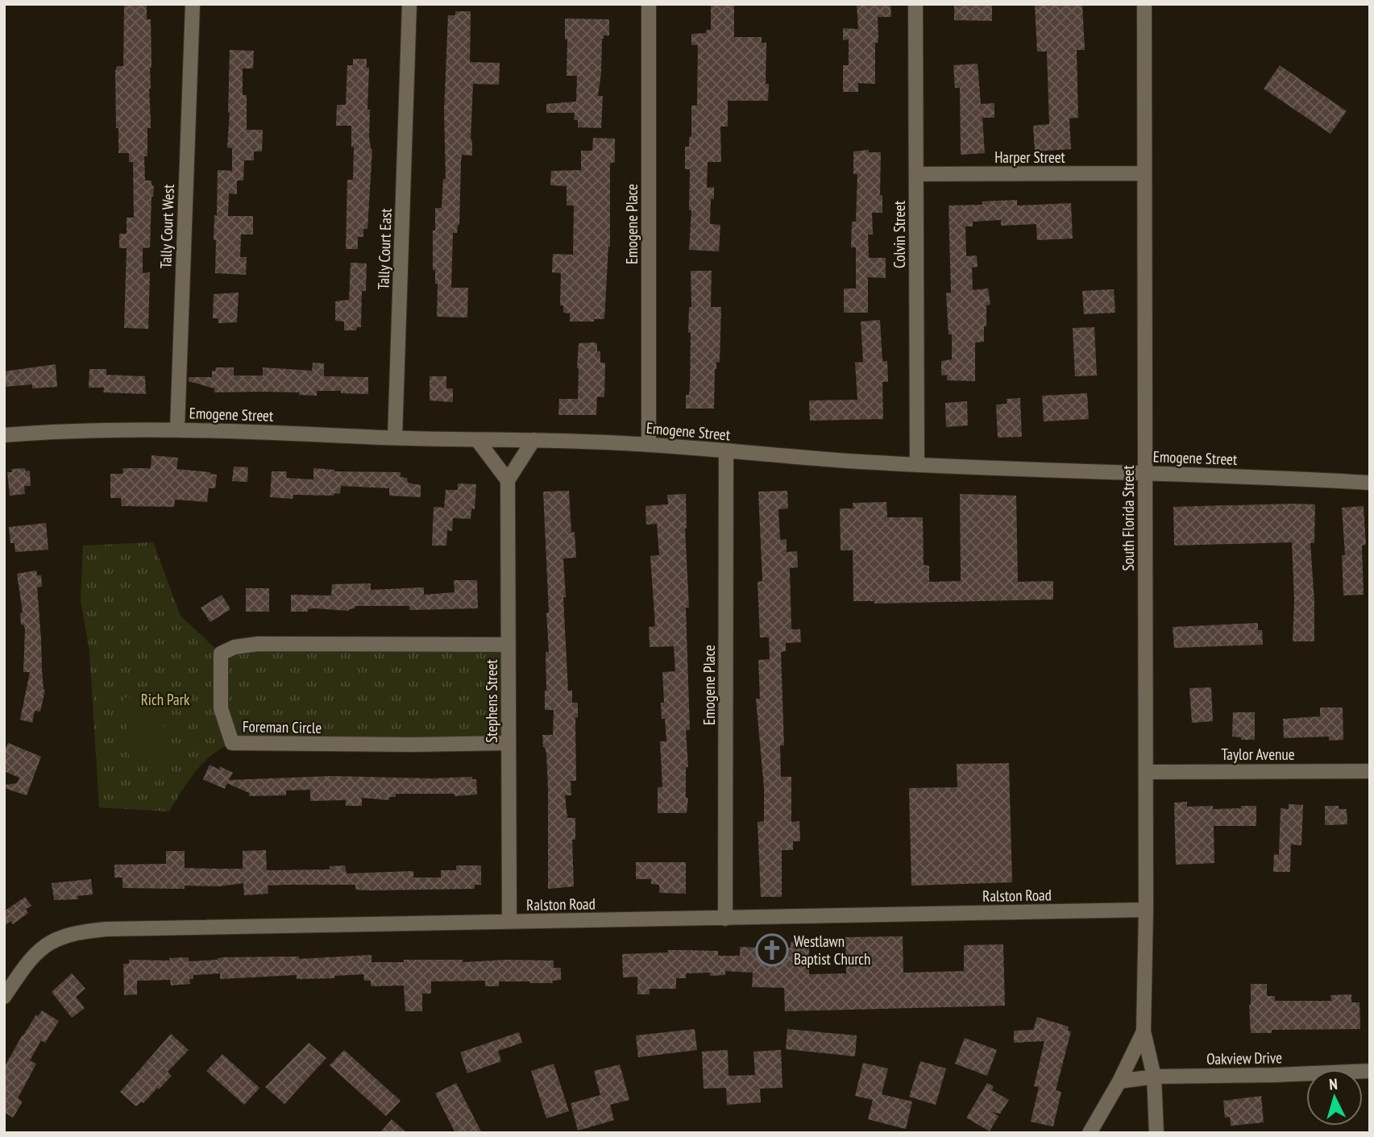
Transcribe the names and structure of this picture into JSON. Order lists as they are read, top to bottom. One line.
{"streets":{"street":["Harper Street","Emogene Place","Tally Court West","Colvin Street","Tally Court East","Emogene Street","South Florida Street","Stephens Street","Foreman Circle","Taylor Avenue","Ralston Road","Oakview Drive"]},"crossings":[["Harper Street","Colvin Street"],["Harper Street","South Florida Street"],["Emogene Place","Emogene Street"],["Emogene Place","Ralston Road"],["Tally Court West","Emogene Street"],["Colvin Street","Emogene Street"],["Tally Court East","Emogene Street"],["Emogene Street","South Florida Street"],["South Florida Street","Taylor Avenue"],["South Florida Street","Ralston Road"],["South Florida Street","Oakview Drive"],["Stephens Street","Foreman Circle"],["Stephens Street","Ralston Road"]],"parks":["Rich Park"],"places":{"church":["Westlawn Baptist Church"]},"north":"top"}
